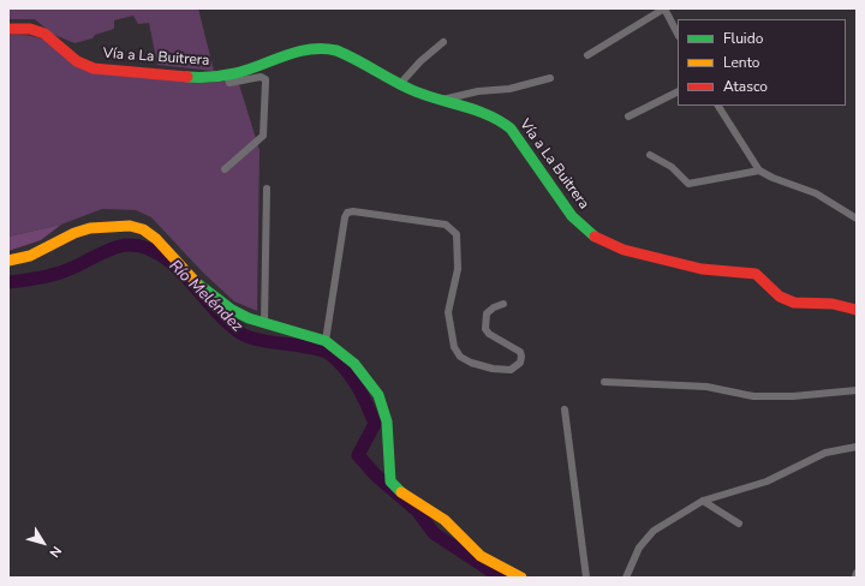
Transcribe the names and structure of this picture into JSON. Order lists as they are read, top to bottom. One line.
{"streets":{"street":["Vía a La Buitrera"]},"water":["Río Meléndez"],"legend":["Fluido","Lento","Atasco"],"north":"bottom right"}
